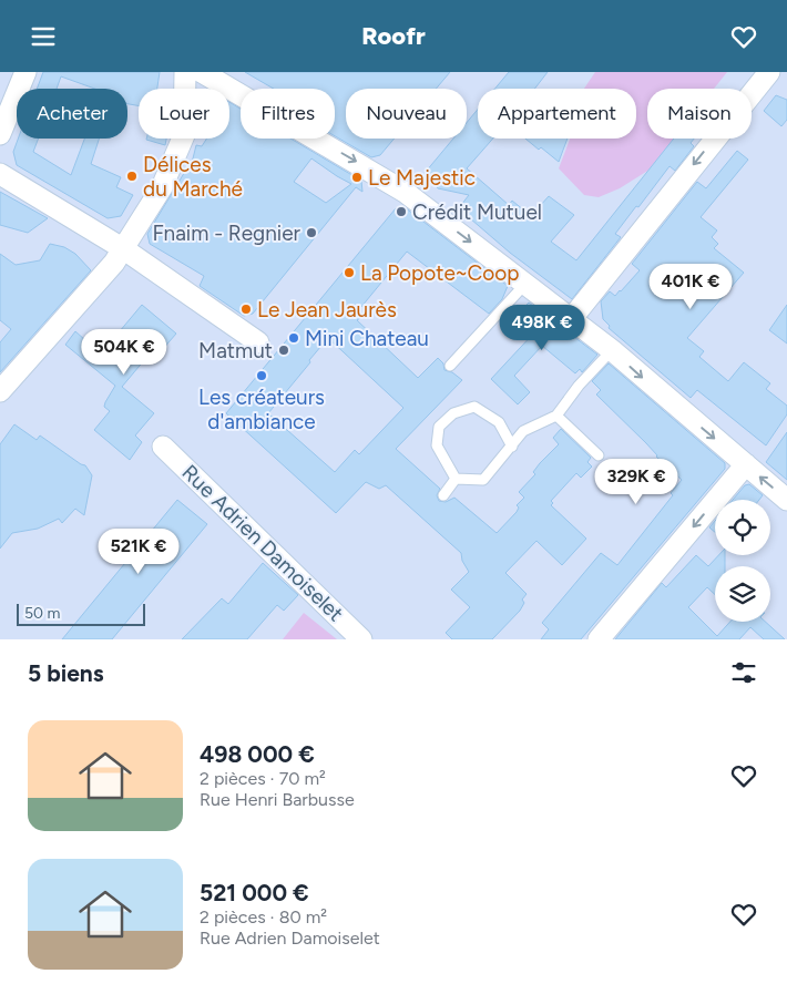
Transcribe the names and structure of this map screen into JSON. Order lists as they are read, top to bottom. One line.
{"streets":{"street":["Rue Adrien Damoiselet"]},"places":["Délices du Marché","Le Majestic","Crédit Mutuel","Fnaim - Regnier","La Popote~Coop","Le Jean Jaurès","Mini Chateau","Matmut","Les créateurs d'ambiance"],"scale_bar":"50 m","page":{"header":"Roofr","chip":["Acheter","Louer","Filtres","Nouveau","Appartement","Maison"],"price":["401K €","498K €","504K €","329K €","521K €"],"scale":"50 m","heading":"5 biens","list":[{"name":"498 000 €","note":"2 pièces · 70 m² · Rue Henri Barbusse"},{"name":"521 000 €","note":"2 pièces · 80 m² · Rue Adrien Damoiselet"}]}}
